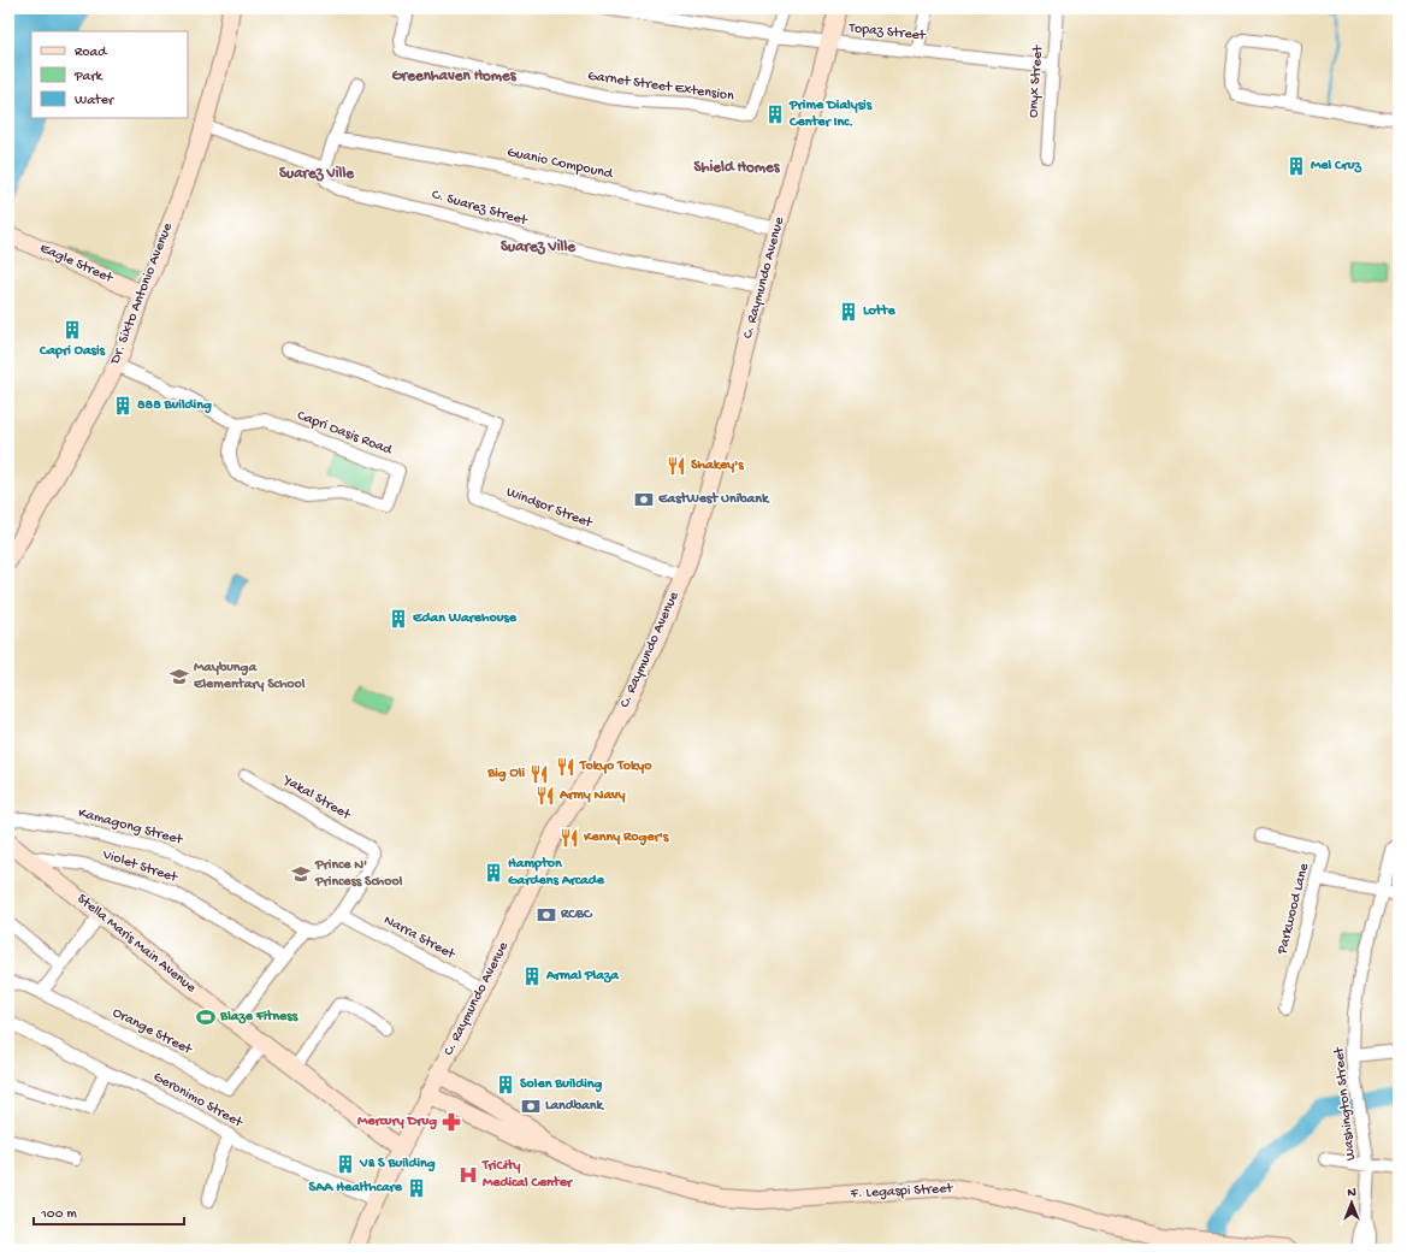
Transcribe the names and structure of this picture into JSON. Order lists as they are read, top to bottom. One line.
{"streets":{"main road":["Eagle Street","C. Raymundo Avenue","Dr. Sixto Antonio Avenue","Stella Maris Main Avenue","F. Legaspi Street"],"street":["Topaz Street","Onyx Street","Garnet Street Extension","Guanio Compound","C. Suarez Street","Capri Oasis Road","Windsor Street","Yakal Street","Kamagong Street","Violet Street","Parkwood Lane","Narra Street","Orange Street","Geronimo Street","Washington Street"]},"crossings":[["Topaz Street","Onyx Street"],["Topaz Street","Garnet Street Extension"],["Topaz Street","C. Raymundo Avenue"],["Guanio Compound","C. Raymundo Avenue"],["C. Suarez Street","C. Raymundo Avenue"],["C. Suarez Street","Dr. Sixto Antonio Avenue"],["Eagle Street","Dr. Sixto Antonio Avenue"],["C. Raymundo Avenue","Windsor Street"],["C. Raymundo Avenue","Narra Street"],["C. Raymundo Avenue","Stella Maris Main Avenue"],["C. Raymundo Avenue","Geronimo Street"],["C. Raymundo Avenue","F. Legaspi Street"],["Yakal Street","Narra Street"],["Violet Street","Stella Maris Main Avenue"],["Stella Maris Main Avenue","Orange Street"]],"districts":["Greenhaven Homes","Shield Homes","Suarez Ville","Suarez Ville"],"places":{"building":["Prime Dialysis Center Inc.","Mel Cruz","Lotte","Capri Oasis","888 Building","Edan Warehouse","Hampton Gardens Arcade","Armal Plaza","Solen Building","V& S Building","SAA Healthcare"],"restaurant":["Shakey's","Tokyo Tokyo","Big Oli","Army Navy","Kenny Roger's"],"bank":["EastWest Unibank","RCBC","Landbank"],"school or university":["Maybunga Elementary School","Prince N' Princess School"],"sports":["Blaze Fitness"],"pharmacy":["Mercury Drug"],"hospital":["TriCity Medical Center"]},"legend":["Road","Park","Water"],"scale_bar":"100 m","north":"top"}
